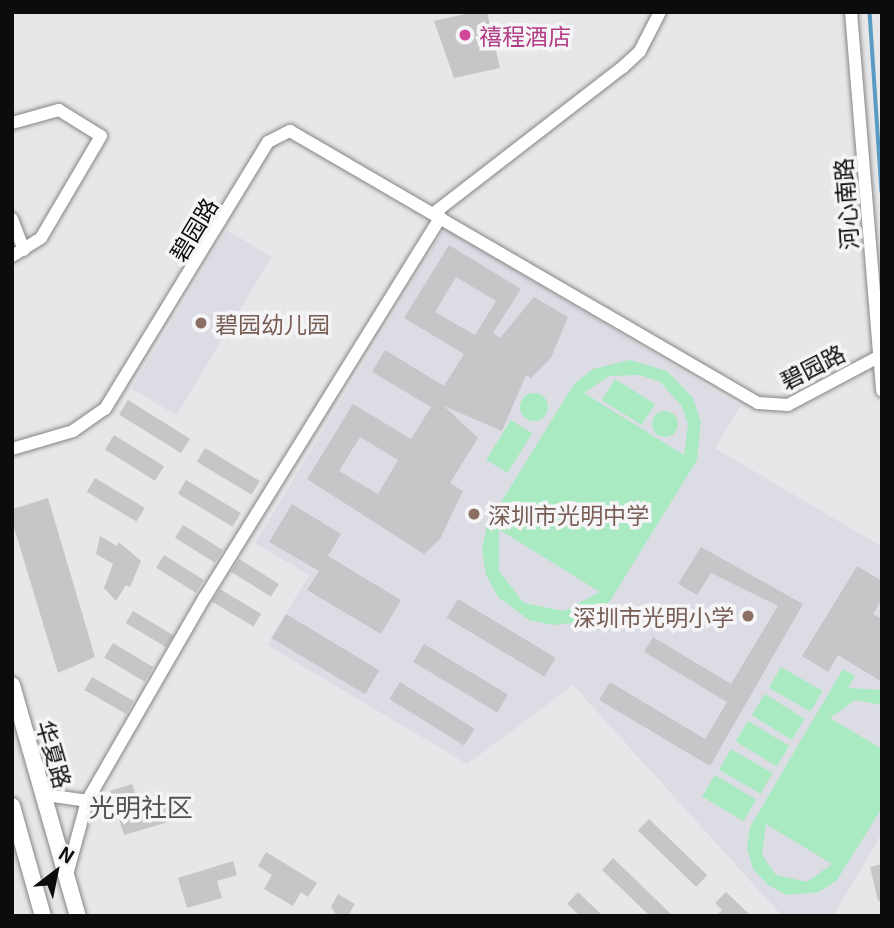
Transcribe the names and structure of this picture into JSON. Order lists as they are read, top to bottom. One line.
{"streets":{"main road":["华夏路"],"street":["河心南路","碧园路"]},"crossings":[["河心南路","碧园路"]],"districts":["光明社区"],"places":["禧程酒店","碧园幼儿园","深圳市光明中学","深圳市光明小学"],"north":"top right"}
